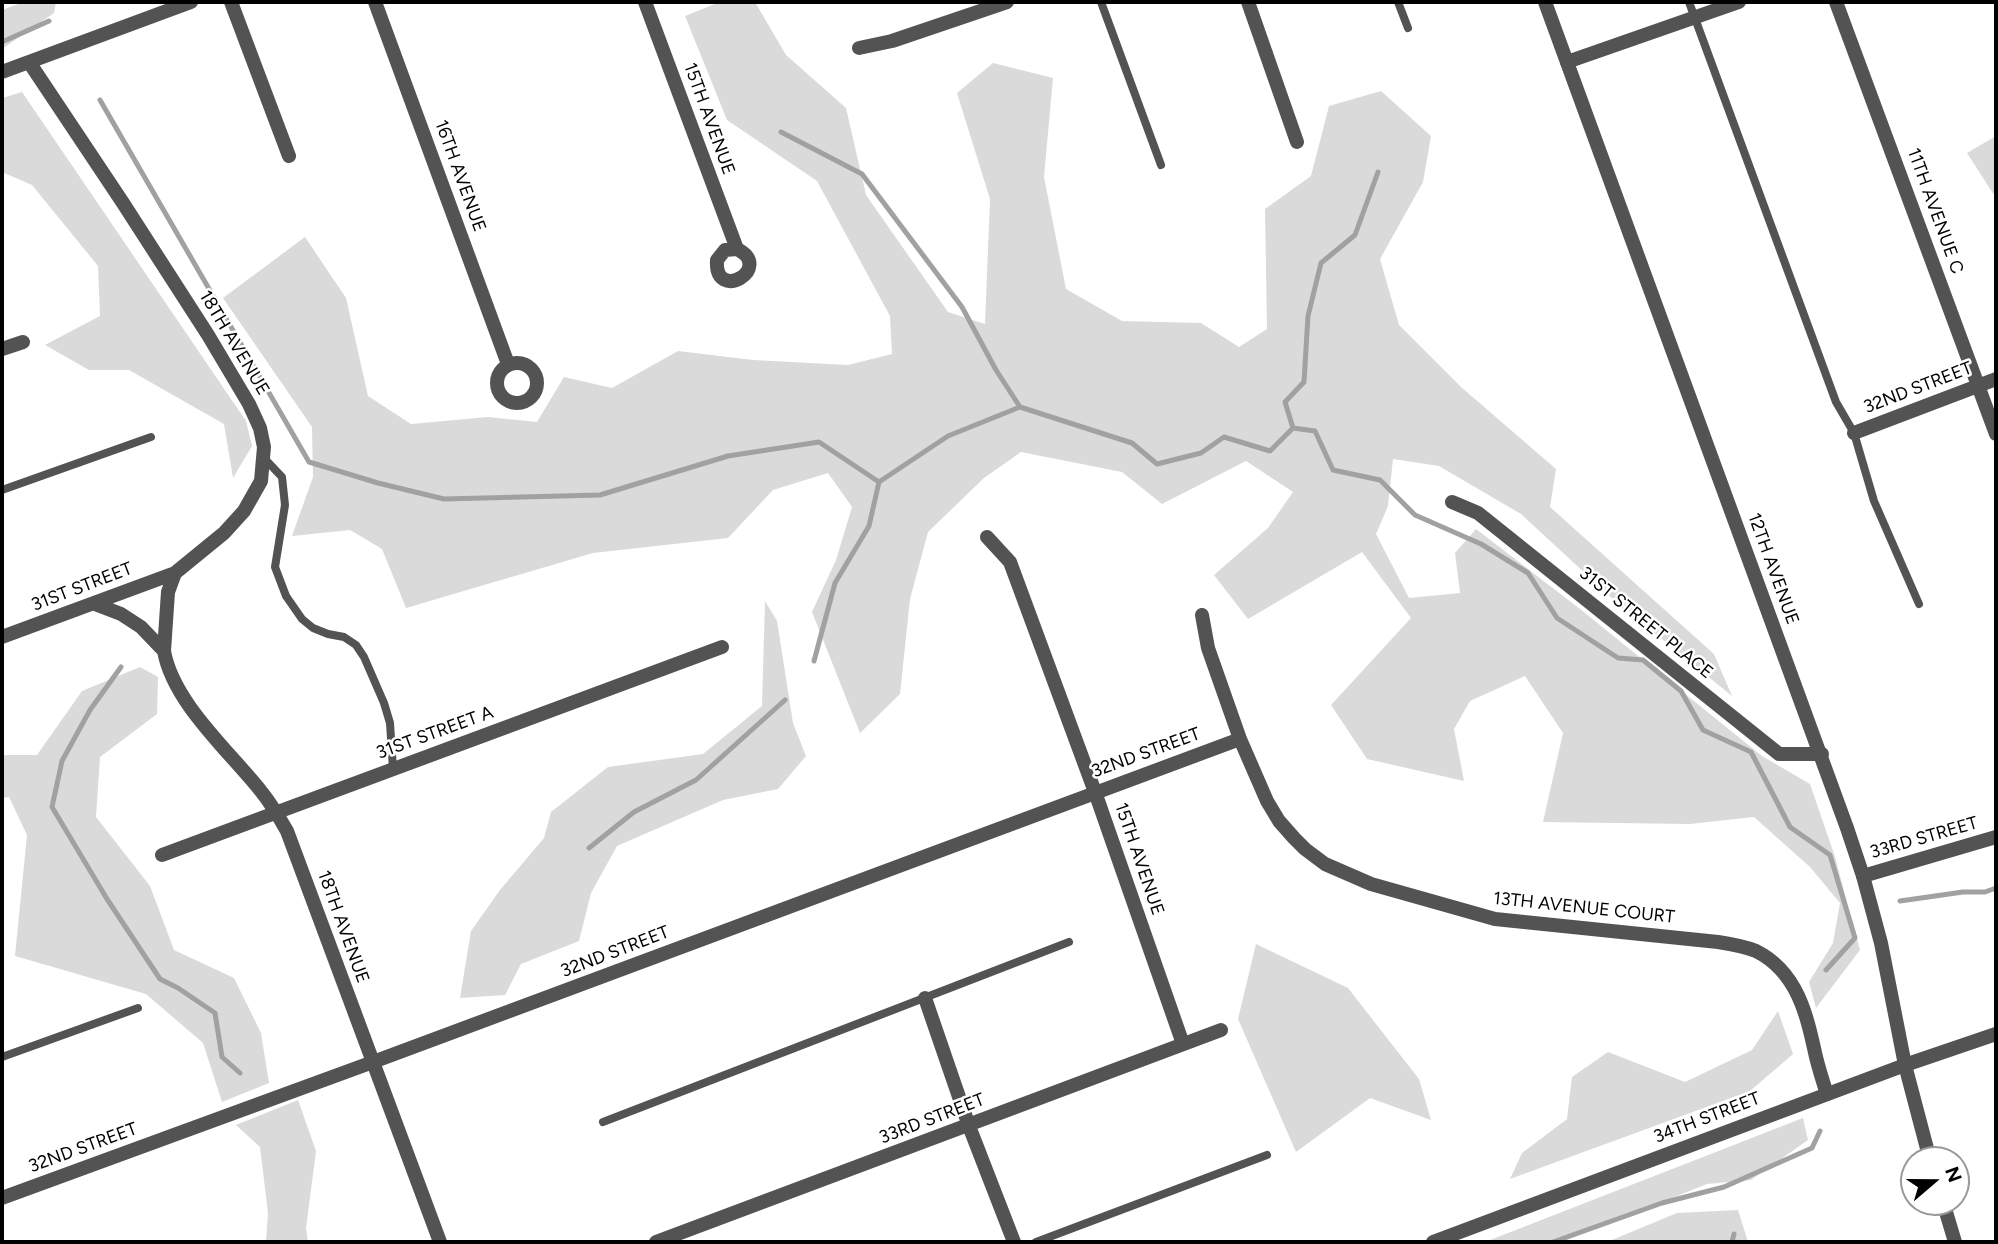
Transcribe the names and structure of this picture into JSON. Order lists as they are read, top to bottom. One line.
{"streets":{"street":["15TH AVENUE","16TH AVENUE","11TH AVENUE C","18TH AVENUE","32ND STREET","12TH AVENUE","31ST STREET","31ST STREET PLACE","31ST STREET A","33RD STREET","13TH AVENUE COURT","34TH STREET"]},"crossings":[["15TH AVENUE","32ND STREET"],["15TH AVENUE","33RD STREET"],["11TH AVENUE C","32ND STREET"],["18TH AVENUE","32ND STREET"],["18TH AVENUE","31ST STREET"],["18TH AVENUE","31ST STREET A"],["32ND STREET","13TH AVENUE COURT"],["12TH AVENUE","31ST STREET PLACE"],["12TH AVENUE","33RD STREET"],["12TH AVENUE","34TH STREET"],["13TH AVENUE COURT","34TH STREET"]],"north":"right"}
